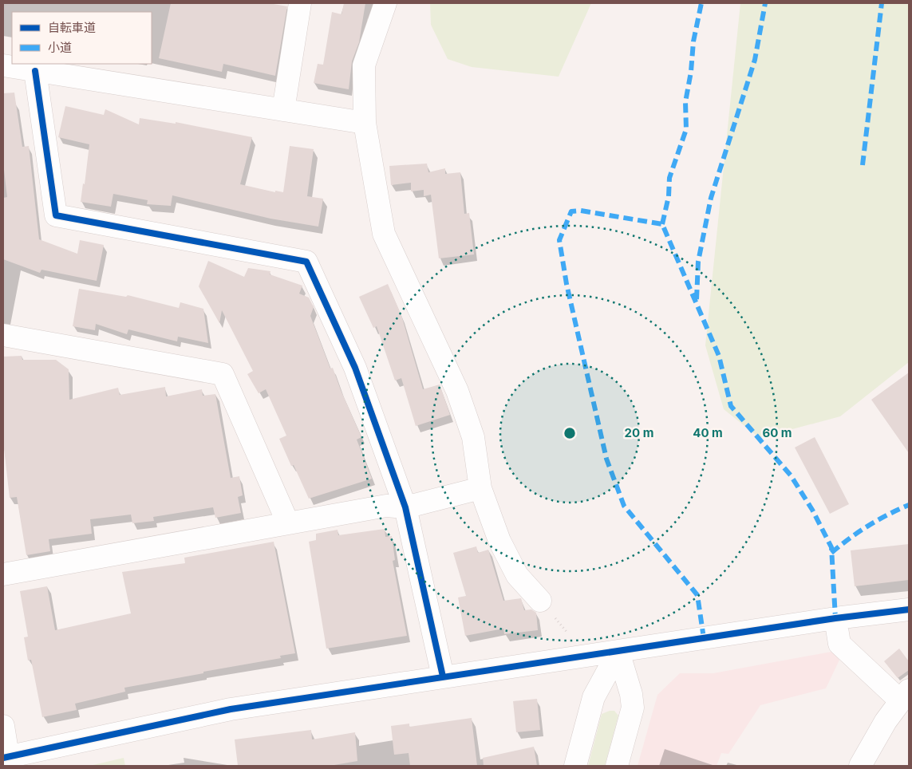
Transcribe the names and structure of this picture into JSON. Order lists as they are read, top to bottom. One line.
{"legend":["自転車道","小道"],"rings":["20 m","40 m","60 m"]}
